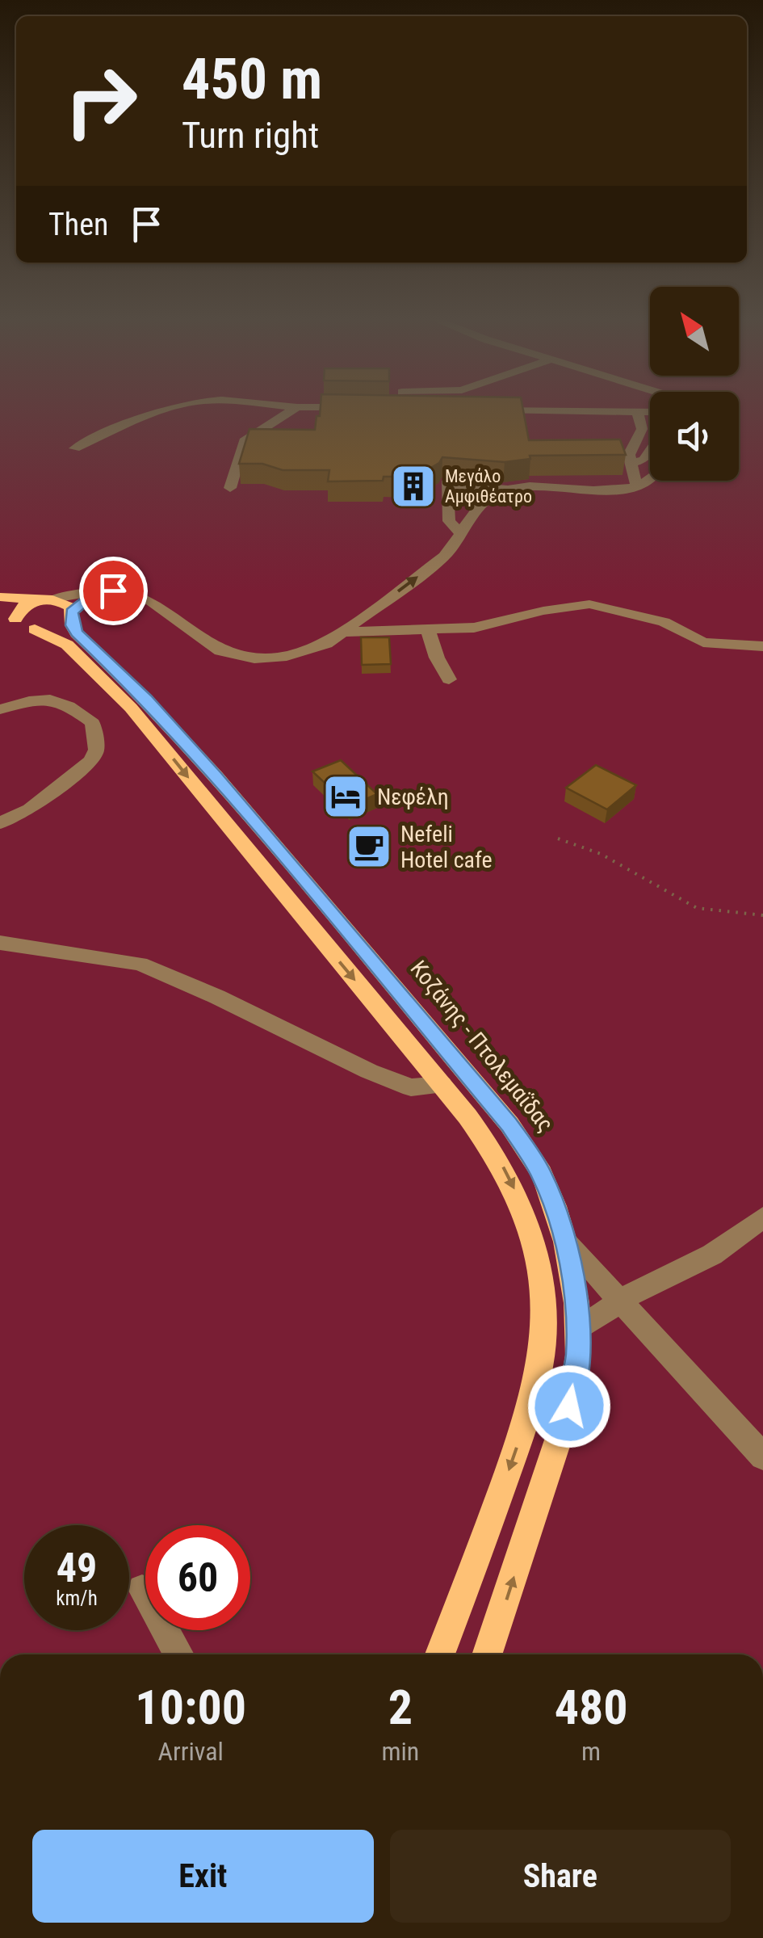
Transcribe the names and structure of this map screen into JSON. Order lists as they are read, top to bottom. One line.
{"streets":{"main road":["Κοζάνης - Πτολεμαΐδας"]},"places":{"building":["Μεγάλο Αμφιθέατρο"],"hotel":["Νεφέλη"],"cafe":["Nefeli Hotel cafe"]},"north":"top left","page":{"turn":["450 m","Turn right"],"then":"Then","speed":"49 km/h","limit":"60","eta":["10:00","Arrival","2","min","480","m"],"buttons":["Exit","Share"]}}
